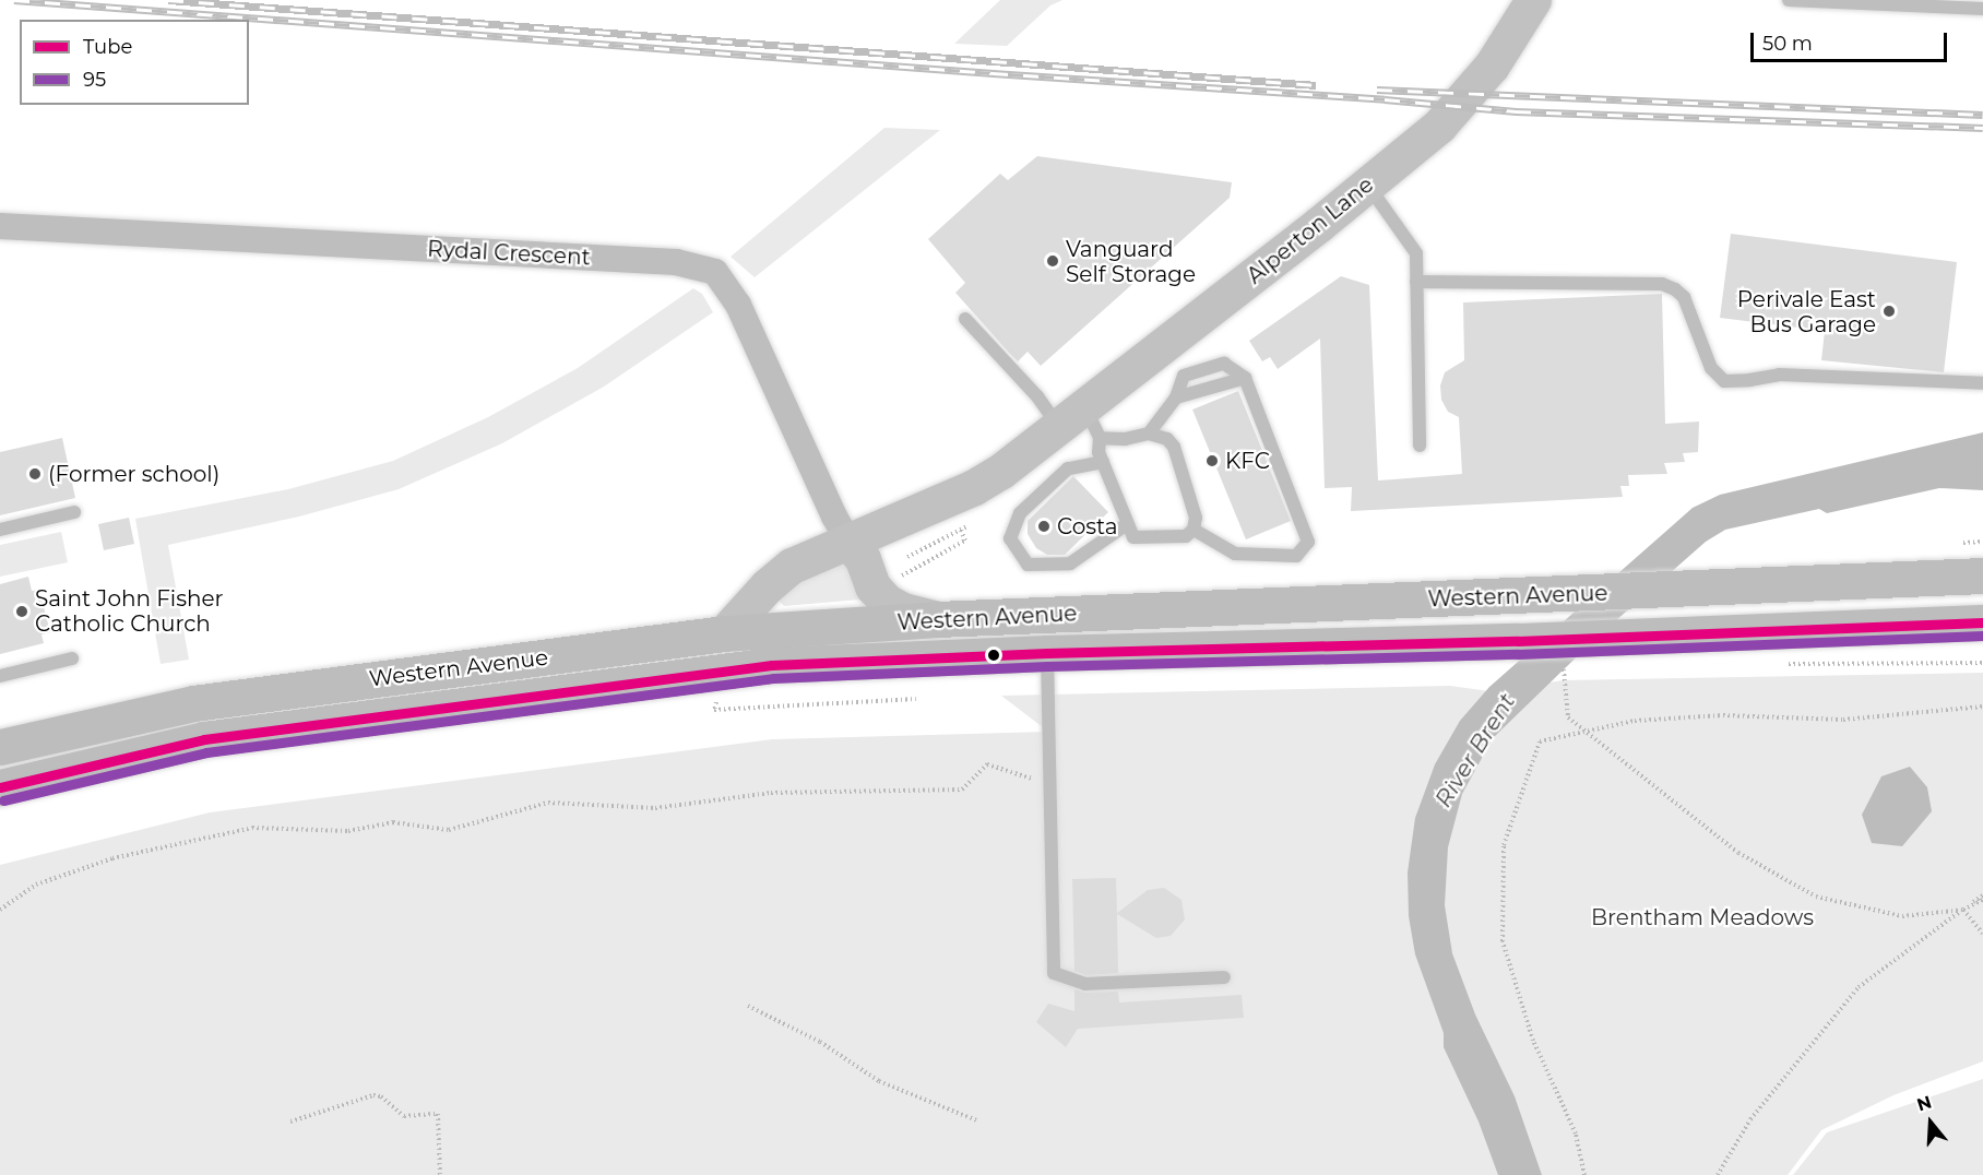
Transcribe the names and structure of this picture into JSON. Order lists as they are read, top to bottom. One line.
{"streets":{"highway":["Western Avenue"],"main road":["Alperton Lane"],"street":["Rydal Crescent"]},"crossings":[["Alperton Lane","Rydal Crescent"],["Alperton Lane","Western Avenue"]],"water":["River Brent"],"parks":["Brentham Meadows"],"places":["Vanguard Self Storage","Perivale East Bus Garage","KFC","(Former school)","Costa","Saint John Fisher Catholic Church"],"lines":["transit line Tube","transit line 95"],"legend":["Tube","95"],"scale_bar":"50 m","north":"top"}
